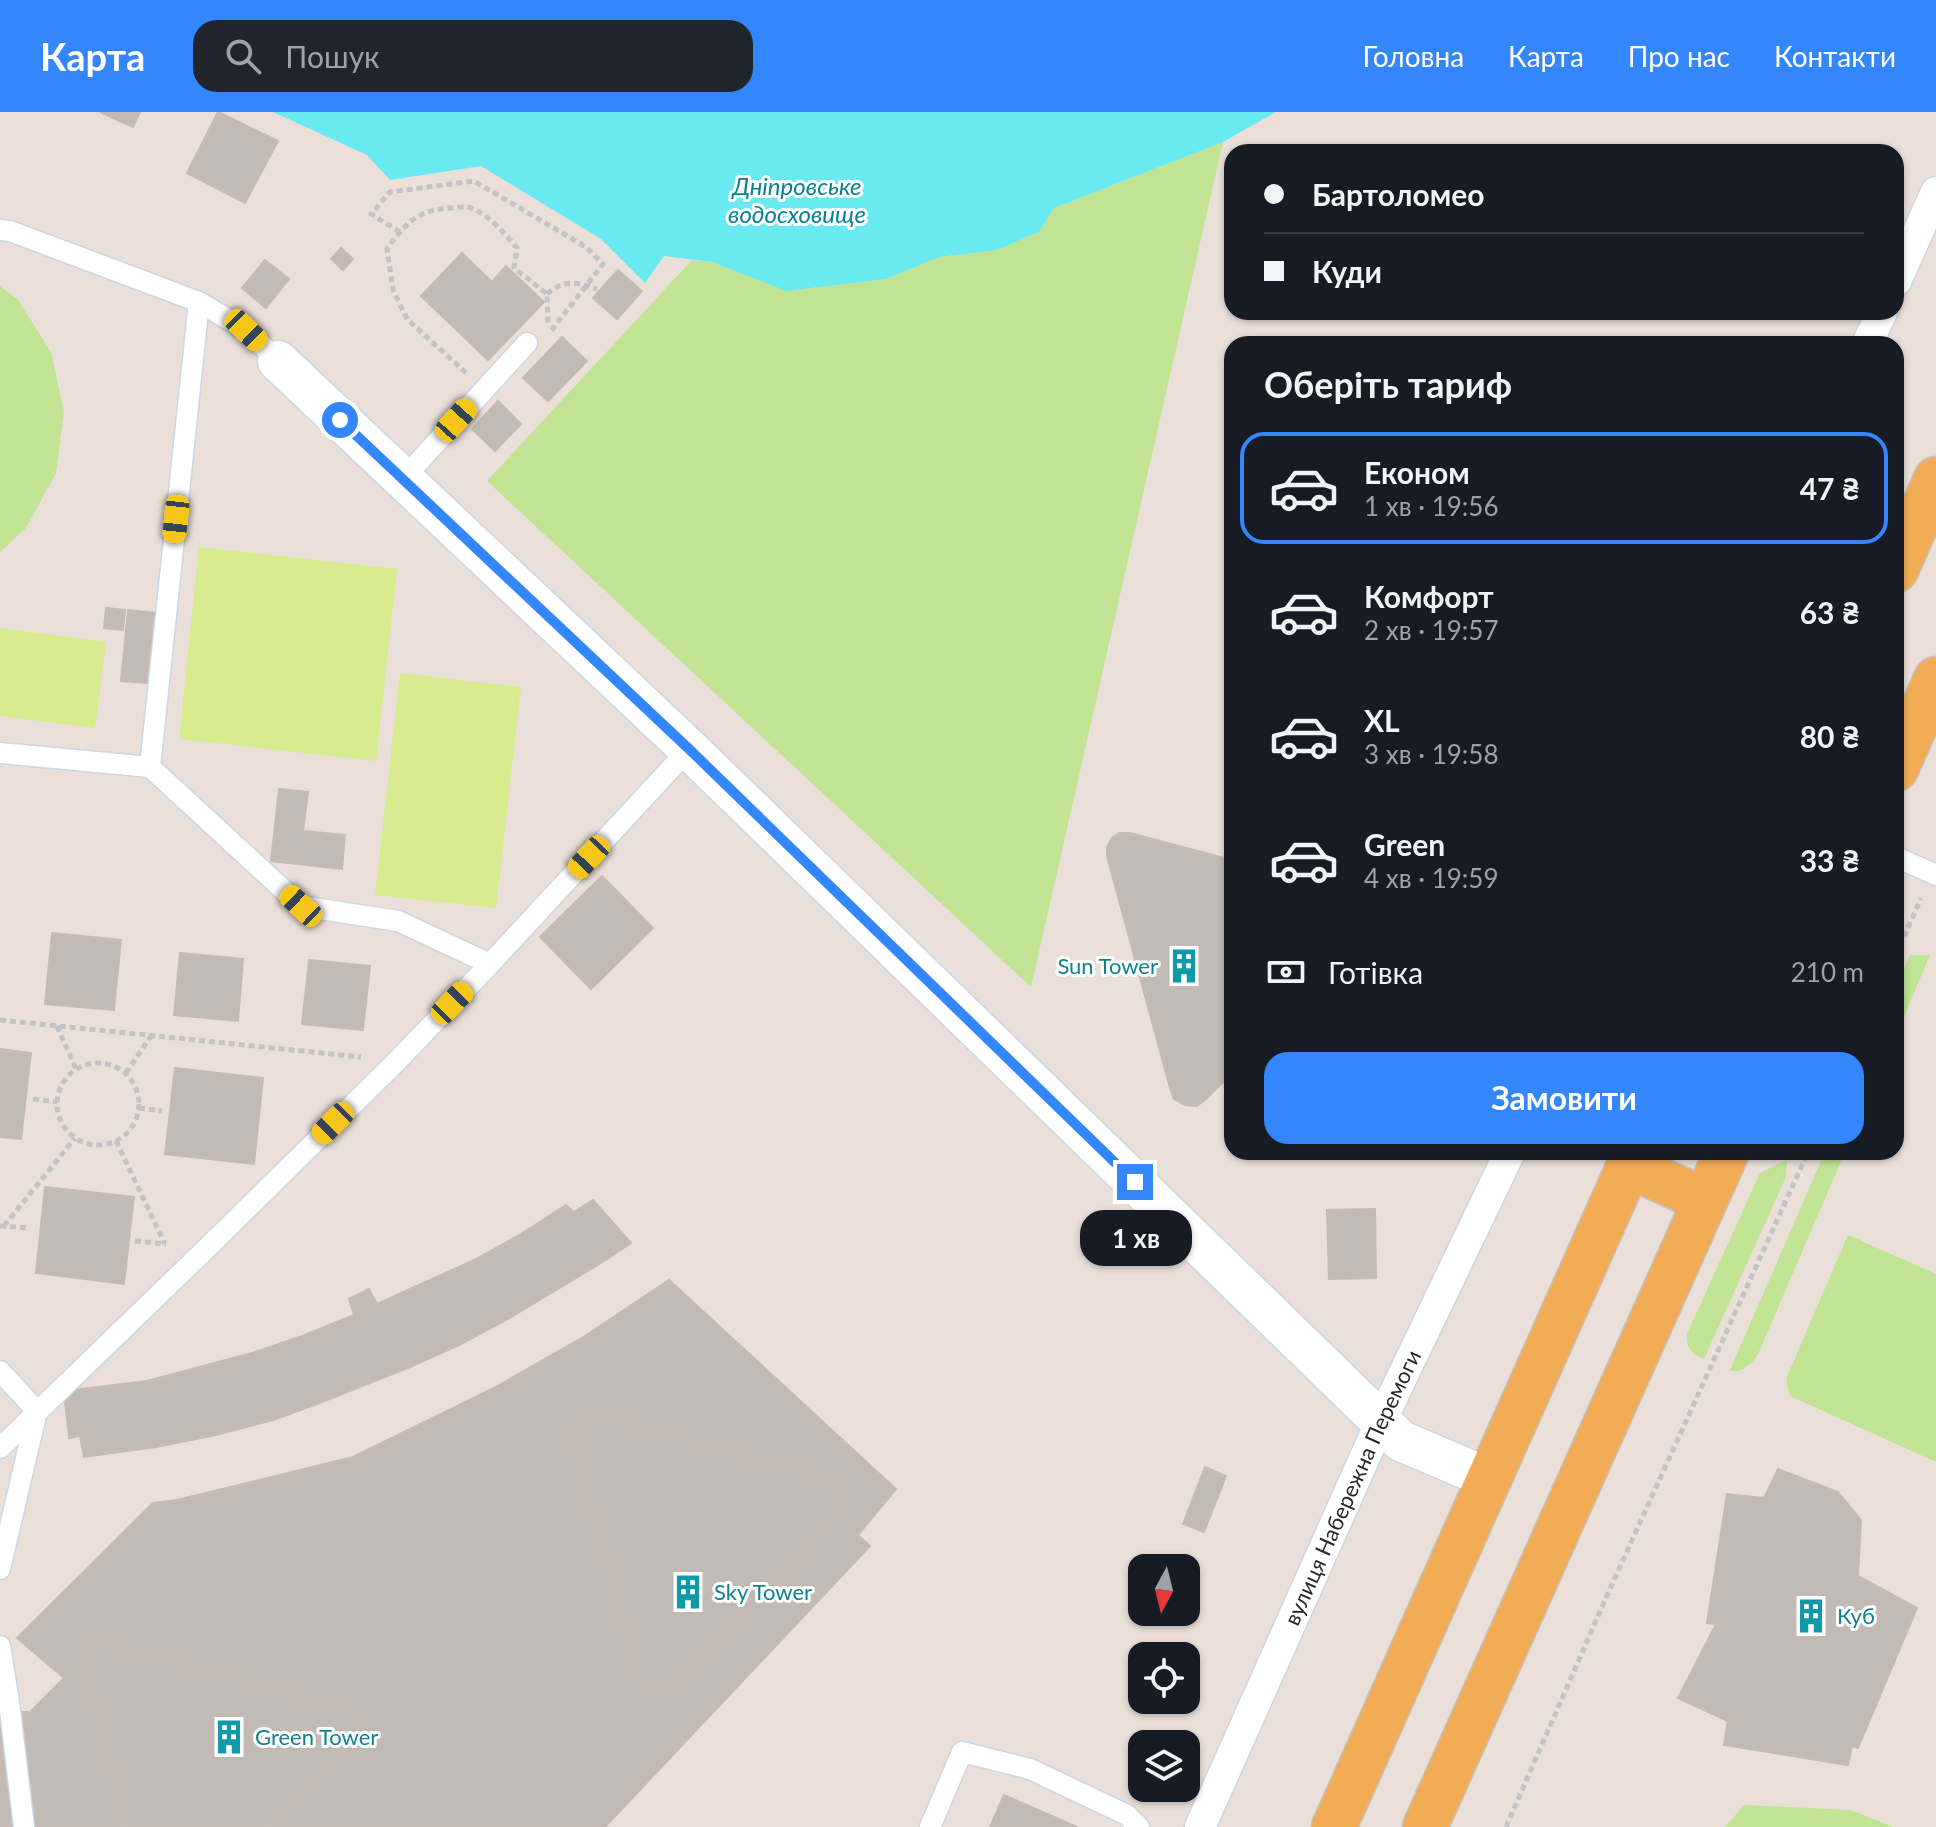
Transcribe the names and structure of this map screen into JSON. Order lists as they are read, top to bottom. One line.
{"streets":{"street":["вулиця Набережна Перемоги"]},"water":["Дніпровське водосховище"],"places":{"building":["Sun Tower","Sky Tower","Куб","Green Tower"]},"north":"bottom","page":{"header":"Карта","search":"Пошук","nav":["Головна","Карта","Про нас","Контакти"],"banner":["Бартоломео","Куди"],"heading":"Оберіть тариф","list":[{"name":"Економ","note":"1 хв · 19:56","value":"47 ₴"},{"name":"Комфорт","note":"2 хв · 19:57","value":"63 ₴"},{"name":"XL","note":"3 хв · 19:58","value":"80 ₴"},{"name":"Green","note":"4 хв · 19:59","value":"33 ₴"}],"pay":["Готівка","210 m"],"buttons":"Замовити","bubble":"1 хв"}}
